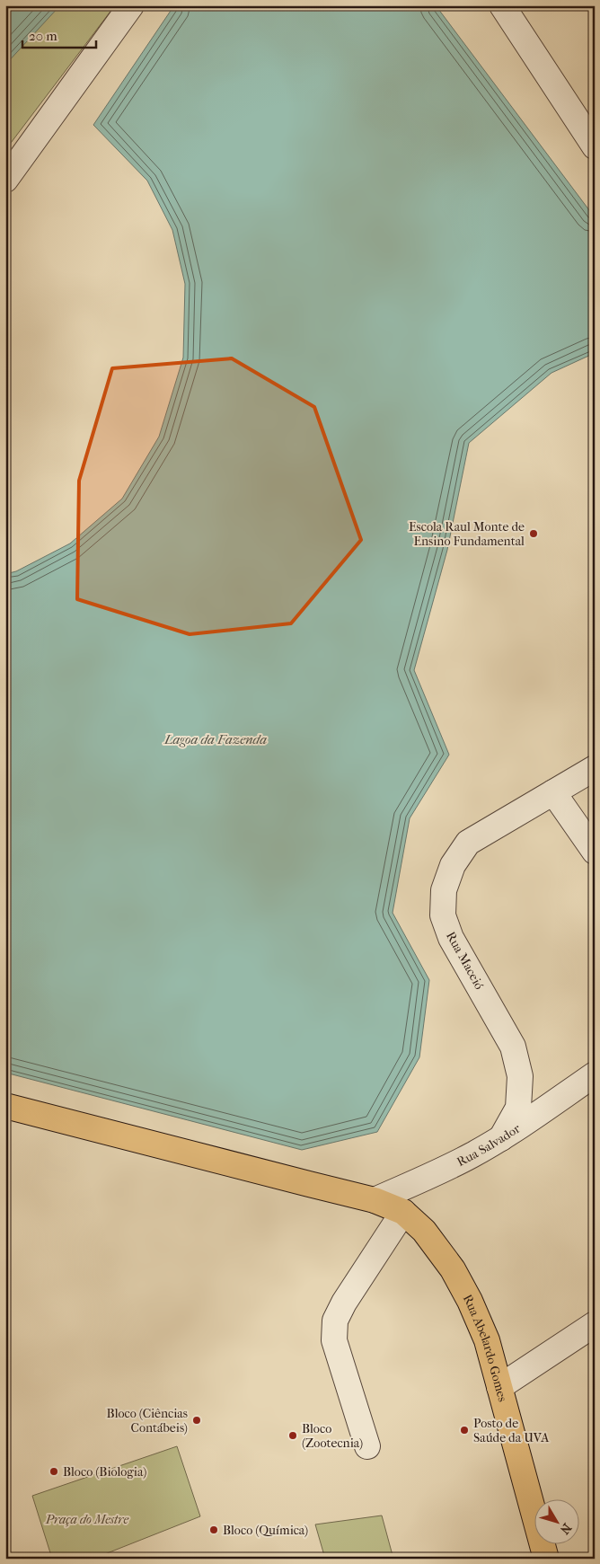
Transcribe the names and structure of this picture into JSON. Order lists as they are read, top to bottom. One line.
{"streets":{"main road":["Rua Abelardo Gomes"],"street":["Rua Maceió","Rua Salvador"]},"crossings":[["Rua Maceió","Rua Salvador"],["Rua Salvador","Rua Abelardo Gomes"]],"water":["Lagoa da Fazenda"],"parks":["Praça do Mestre"],"places":["Escola Raul Monte de Ensino Fundamental","Bloco (Ciências Contábeis)","Posto de Saúde da UVA","Bloco (Zootecnia)","Bloco (Biologia)","Bloco (Química)"],"scale_bar":"20 m","north":"bottom right"}
